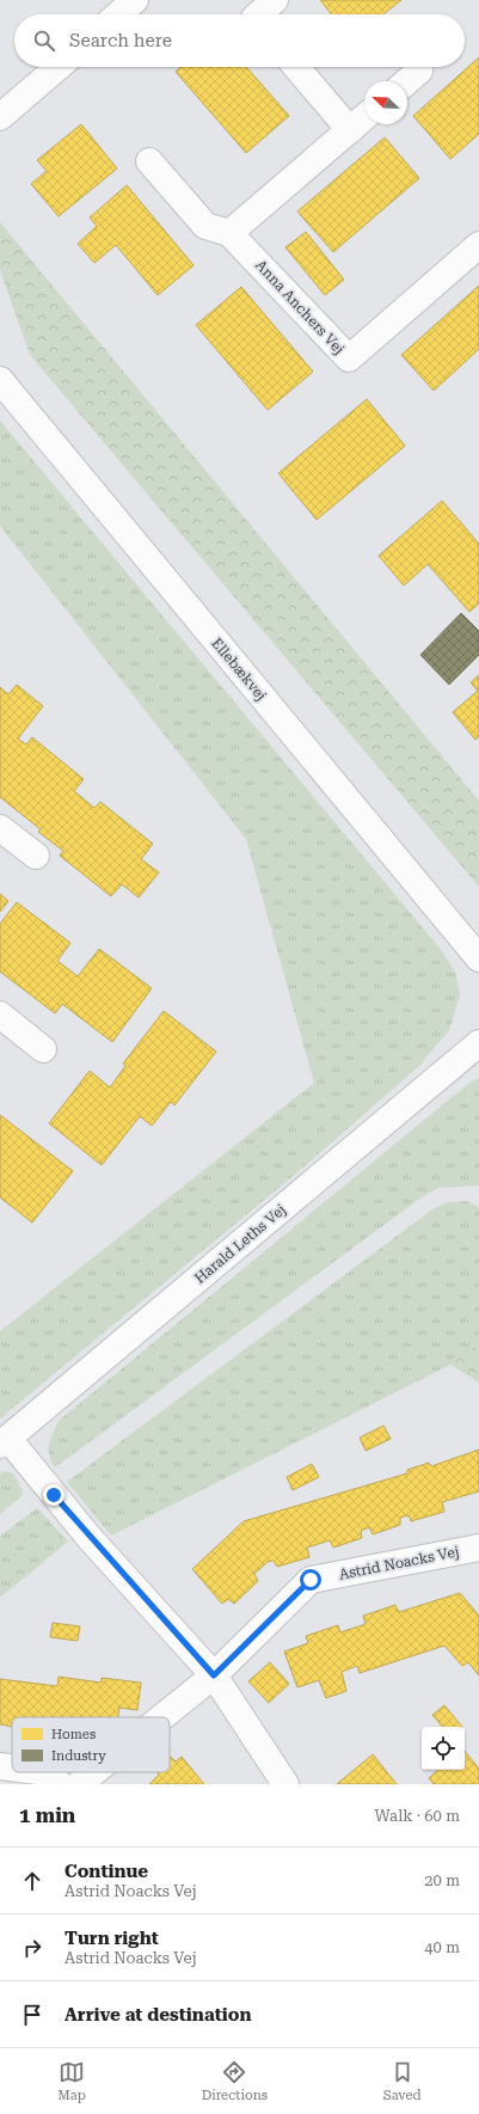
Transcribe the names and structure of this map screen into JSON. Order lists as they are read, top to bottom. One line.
{"streets":{"street":["Anna Anchers Vej","Ellebækvej","Harald Leths Vej","Astrid Noacks Vej"]},"legend":["Homes","Industry"],"north":"top left","page":{"search":"Search here","heading":["1 min","Walk · 60 m"],"list":[["Continue","Astrid Noacks Vej","20 m"],["Turn right","Astrid Noacks Vej","40 m"],"Arrive at destination"],"nav":["Map","Directions","Saved"]}}
